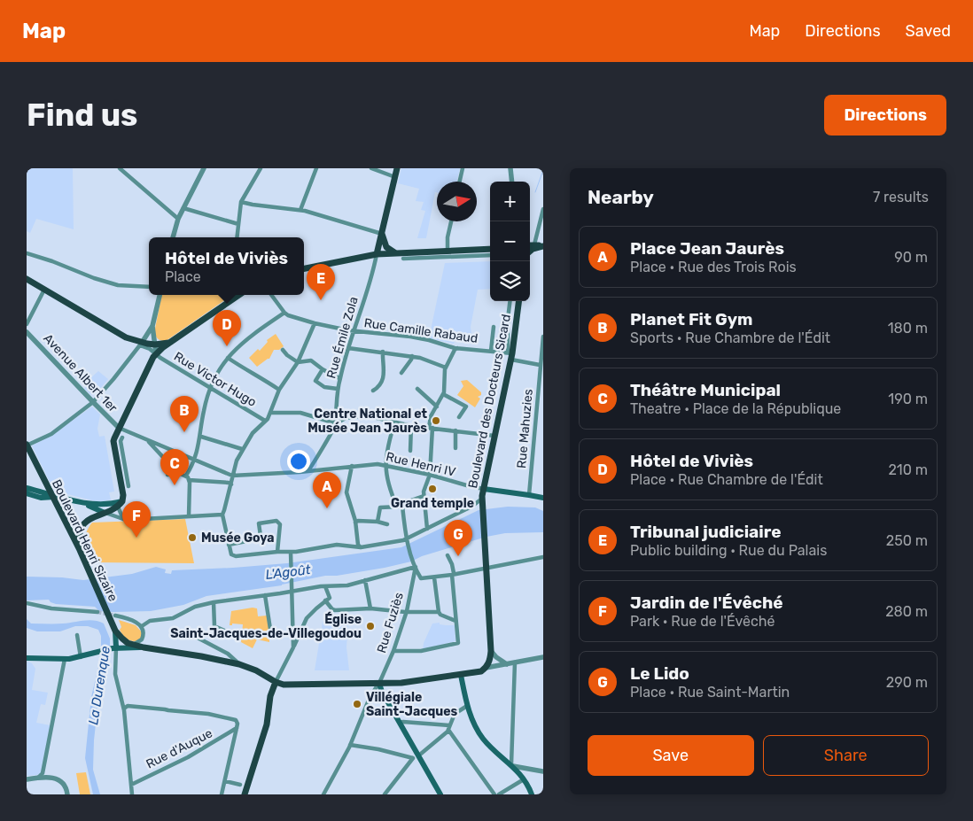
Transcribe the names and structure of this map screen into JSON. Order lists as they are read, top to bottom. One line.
{"streets":{"main road":["Boulevard des Docteurs Sicard","Boulevard Henri Sizaire"],"street":["Rue Camille Rabaud","Rue Émile Zola","Avenue Albert 1er","Rue Victor Hugo","Rue Mahuzies","Rue Henri IV","Rue Fuziès","Rue d'Auque"]},"crossings":[["Rue Camille Rabaud","Rue Émile Zola"],["Rue Camille Rabaud","Boulevard des Docteurs Sicard"],["Rue Camille Rabaud","Rue Mahuzies"],["Rue Émile Zola","Rue Henri IV"],["Boulevard des Docteurs Sicard","Rue Henri IV"]],"water":["L'Agoût","La Durenque"],"places":["Centre National et Musée Jean Jaurès","Grand temple","Musée Goya","Église Saint-Jacques-de-Villegoudou","Villégiale Saint-Jacques"],"north":"right","page":{"header":"Map","nav":["Map","Directions","Saved"],"buttons":["Directions",["Save","Share"]],"title":"Find us","heading":["Nearby","7 results"],"map_buttons":["+","−"],"list":[{"mark":"A","name":"Place Jean Jaurès","note":"Place · Rue des Trois Rois","value":"90 m"},{"mark":"B","name":"Planet Fit Gym","note":"Sports · Rue Chambre de l'Édit","value":"180 m"},{"mark":"C","name":"Théâtre Municipal","note":"Theatre · Place de la République","value":"190 m"},{"mark":"D","name":"Hôtel de Viviès","note":"Place · Rue Chambre de l'Édit","value":"210 m"},{"mark":"E","name":"Tribunal judiciaire","note":"Public building · Rue du Palais","value":"250 m"},{"mark":"F","name":"Jardin de l'Évêché","note":"Park · Rue de l'Évêché","value":"280 m"},{"mark":"G","name":"Le Lido","note":"Place · Rue Saint-Martin","value":"290 m"}],"popup":["Hôtel de Viviès","Place"],"pins":["E","D","B","C","A","F","G"]}}
